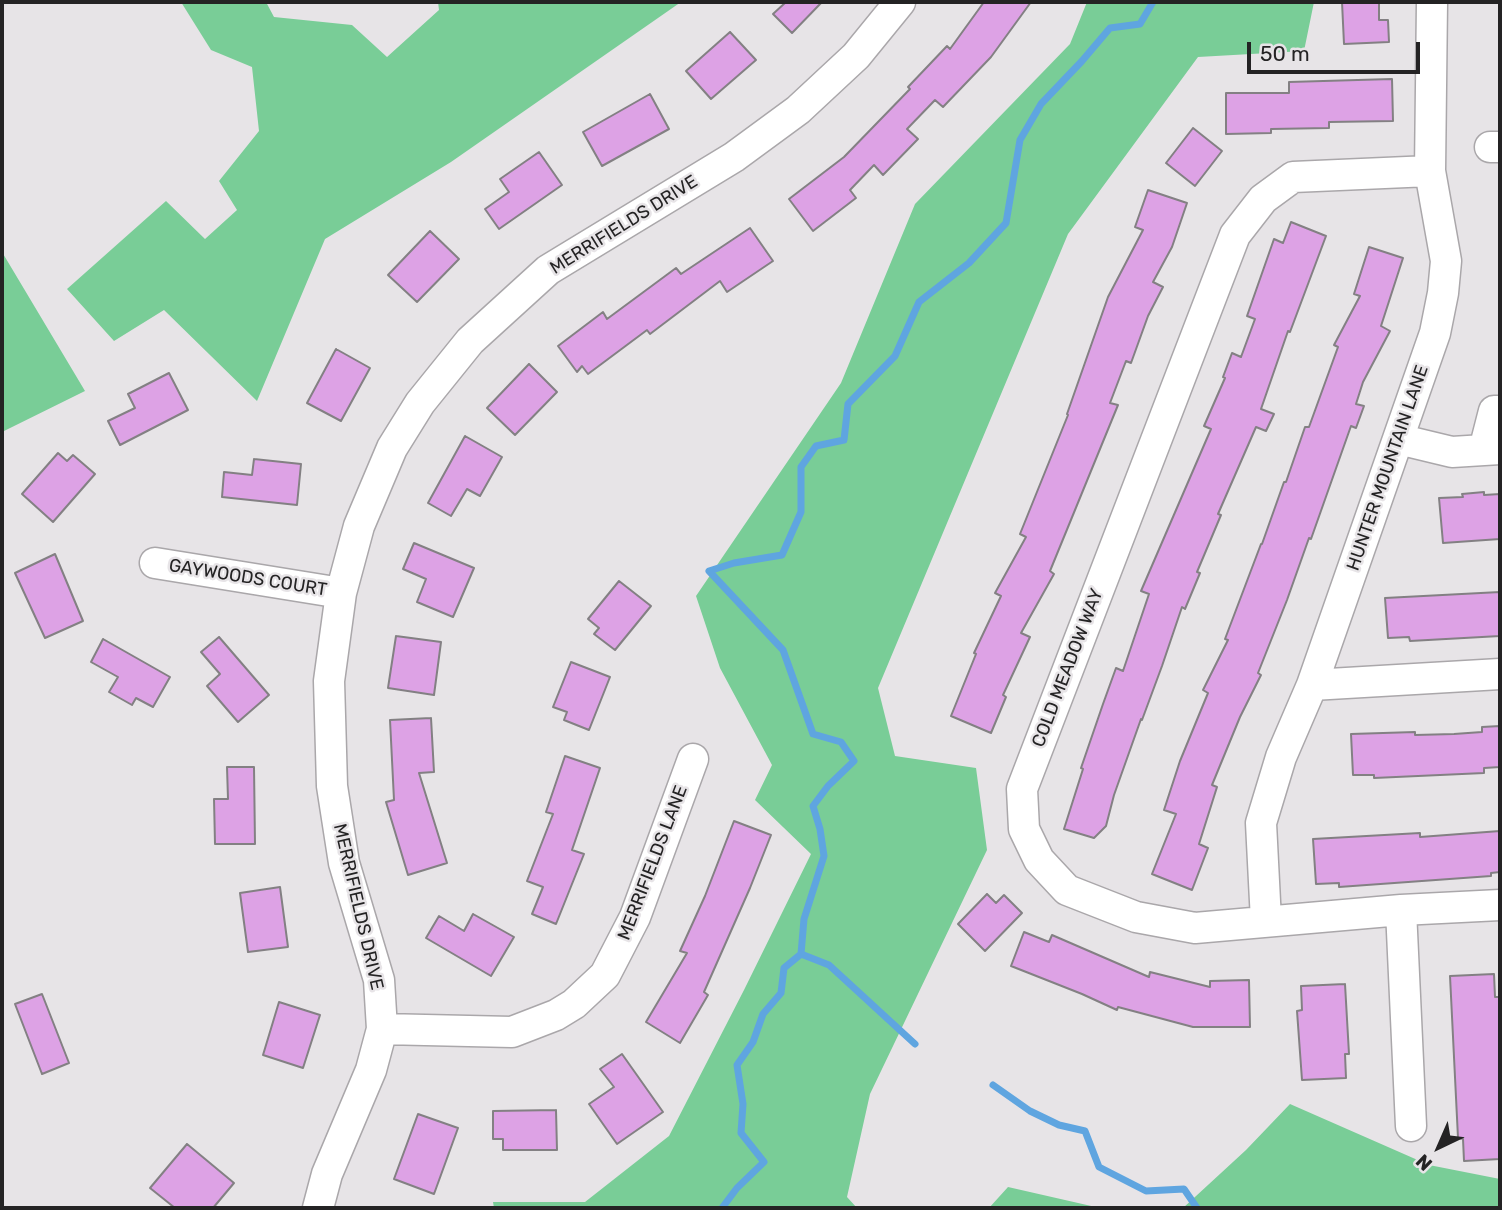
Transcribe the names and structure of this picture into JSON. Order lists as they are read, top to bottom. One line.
{"streets":{"street":["MERRIFIELDS DRIVE","HUNTER MOUNTAIN LANE","GAYWOODS COURT","COLD MEADOW WAY","MERRIFIELDS LANE"]},"crossings":[["MERRIFIELDS DRIVE","GAYWOODS COURT"],["MERRIFIELDS DRIVE","MERRIFIELDS LANE"],["HUNTER MOUNTAIN LANE","COLD MEADOW WAY"]],"scale_bar":"50 m","north":"bottom left"}
